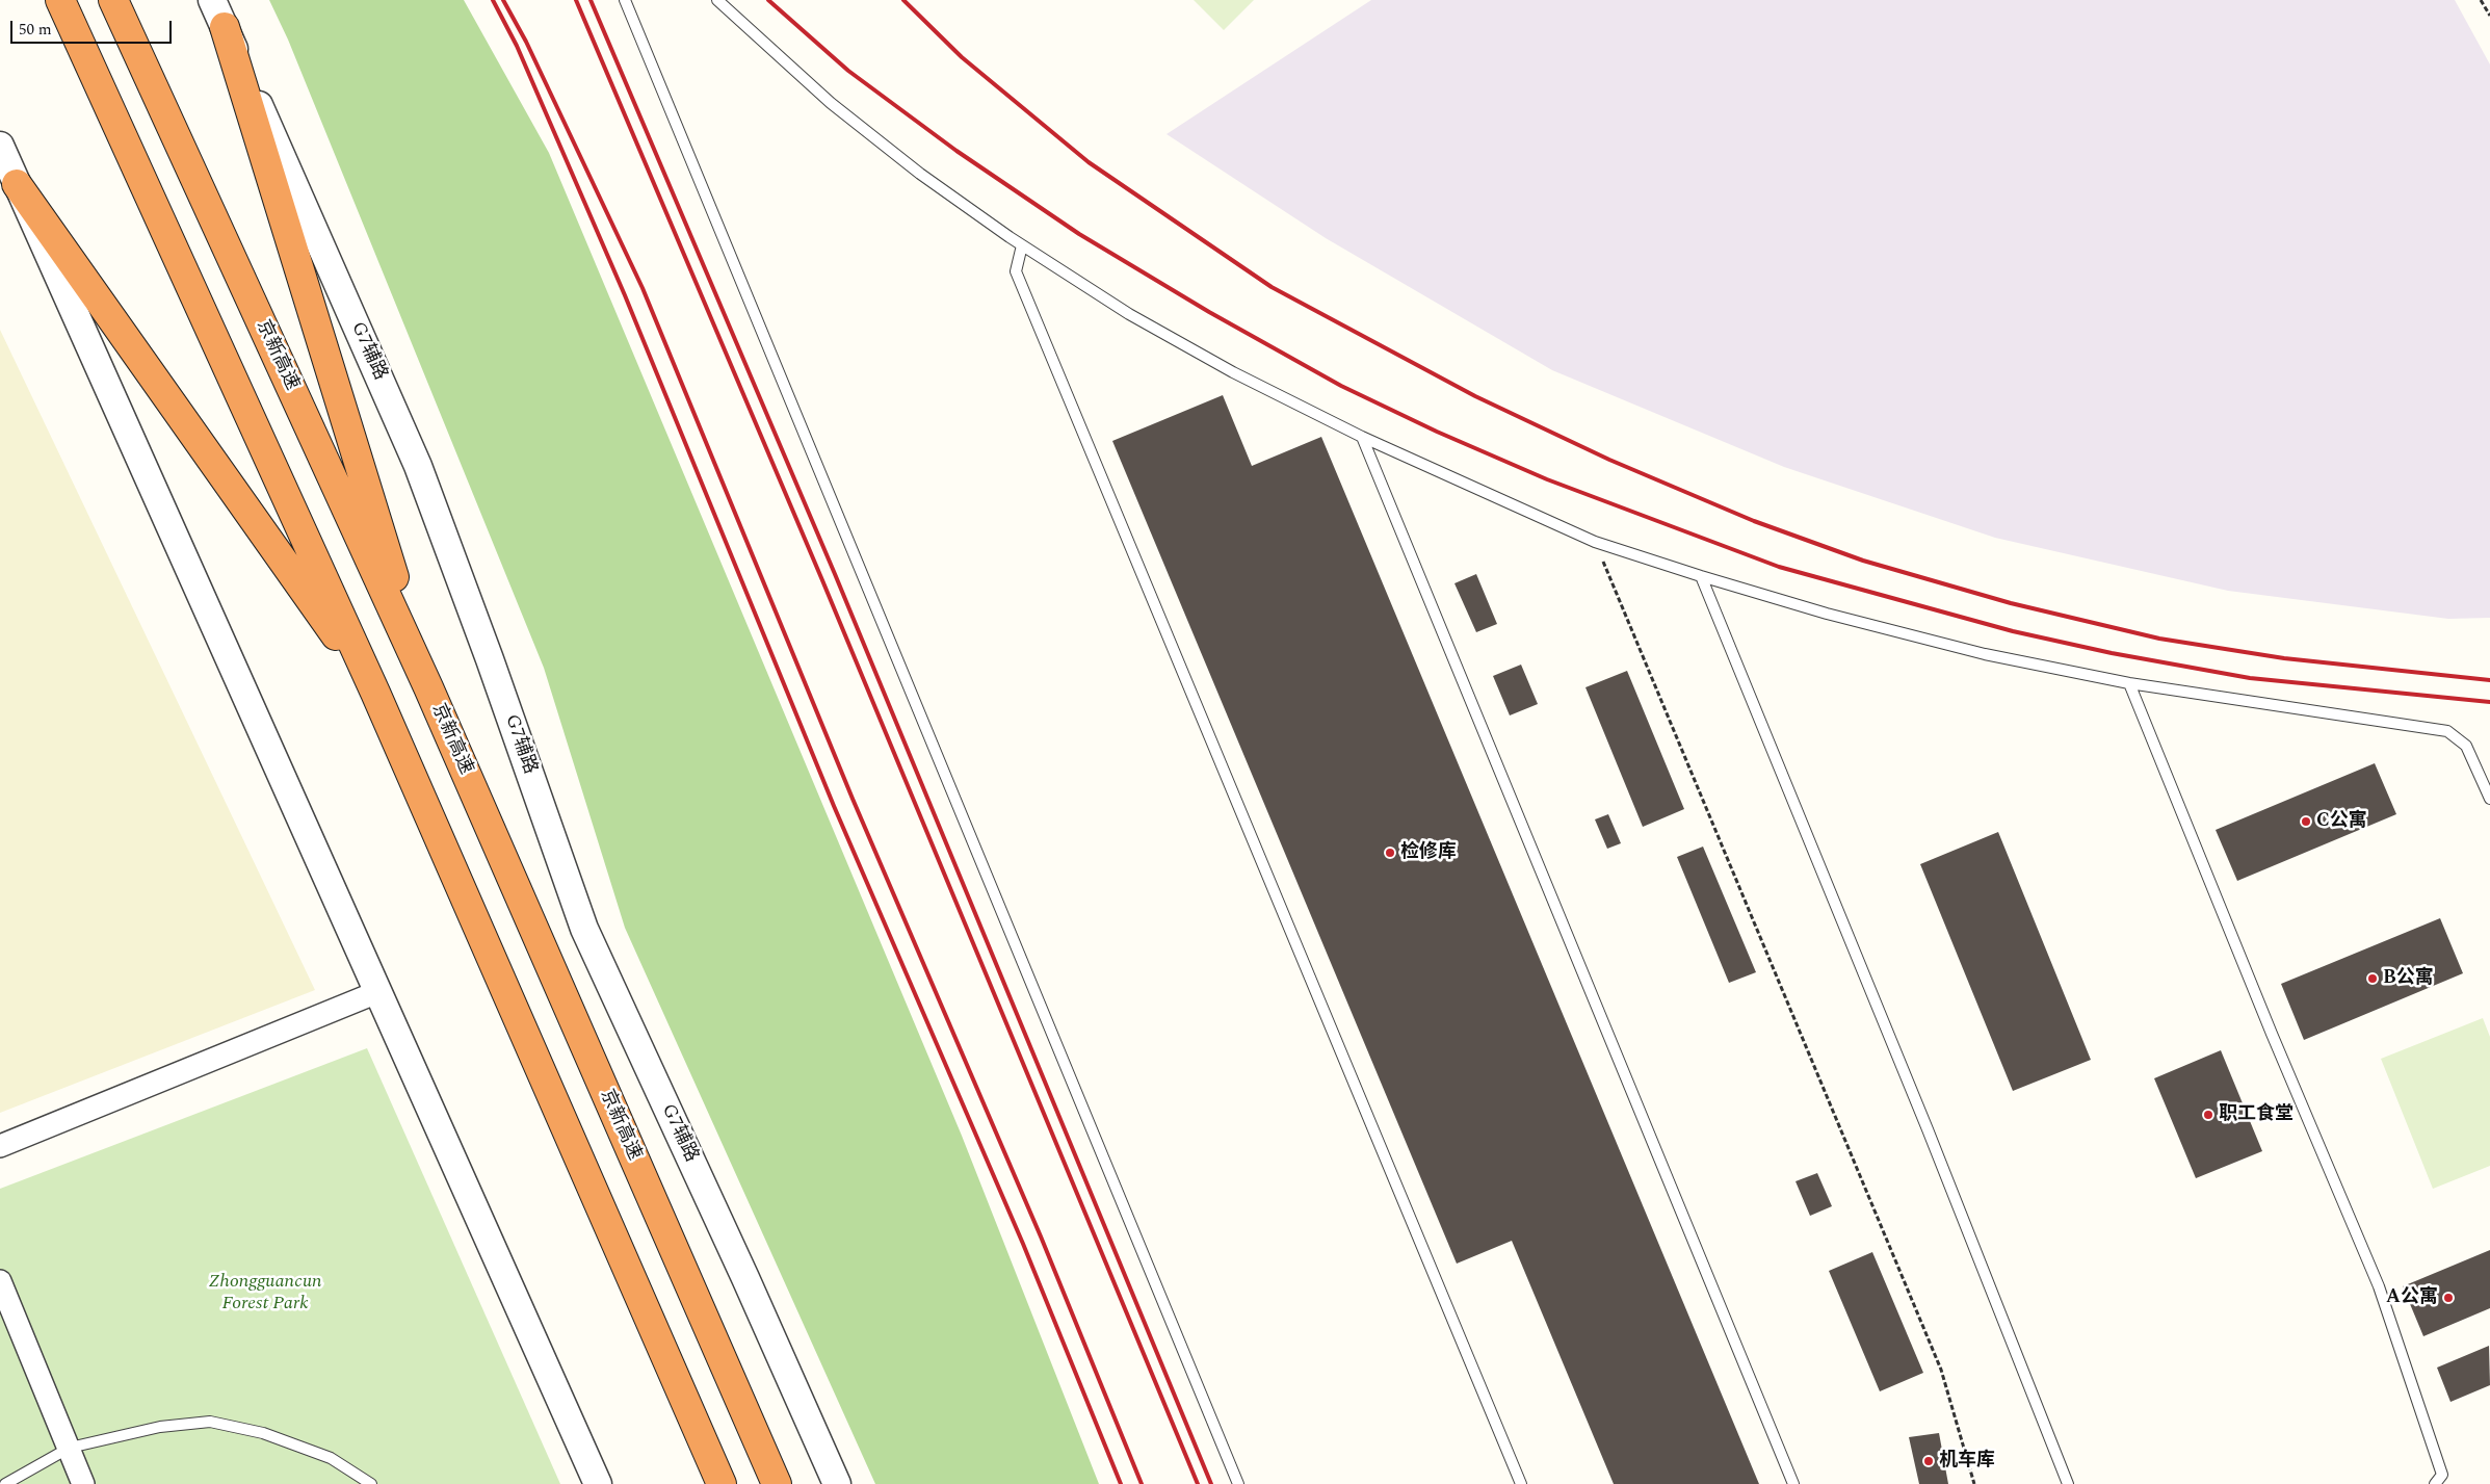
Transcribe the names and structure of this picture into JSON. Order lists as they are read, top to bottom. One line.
{"streets":{"highway":["京新高速"],"street":["G7辅路"]},"parks":["Zhongguancun Forest Park"],"places":["C公寓","检修库","B公寓","职工食堂","A公寓","机车库"],"scale_bar":"50 m"}
